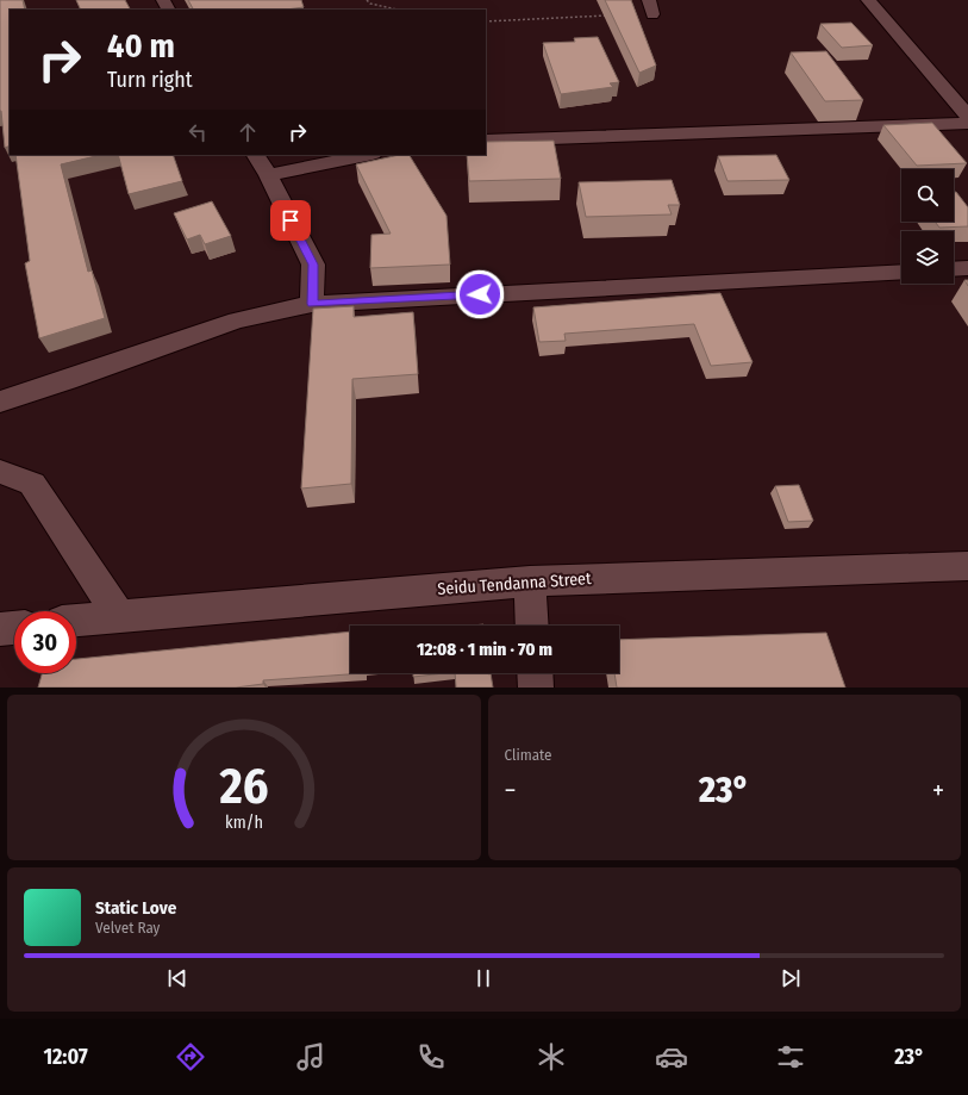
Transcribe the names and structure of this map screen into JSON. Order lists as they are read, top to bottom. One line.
{"streets":{"street":["Seidu Tendanna Street"]},"page":{"turn":["40 m","Turn right"],"limit":"30","trip":"12:08 · 1 min · 70 m","tile":"Climate","heat":["−","23°","+"],"song":["Static Love","Velvet Ray"],"tabs":["12:07","23°"],"gauge":["26","km/h"]}}
